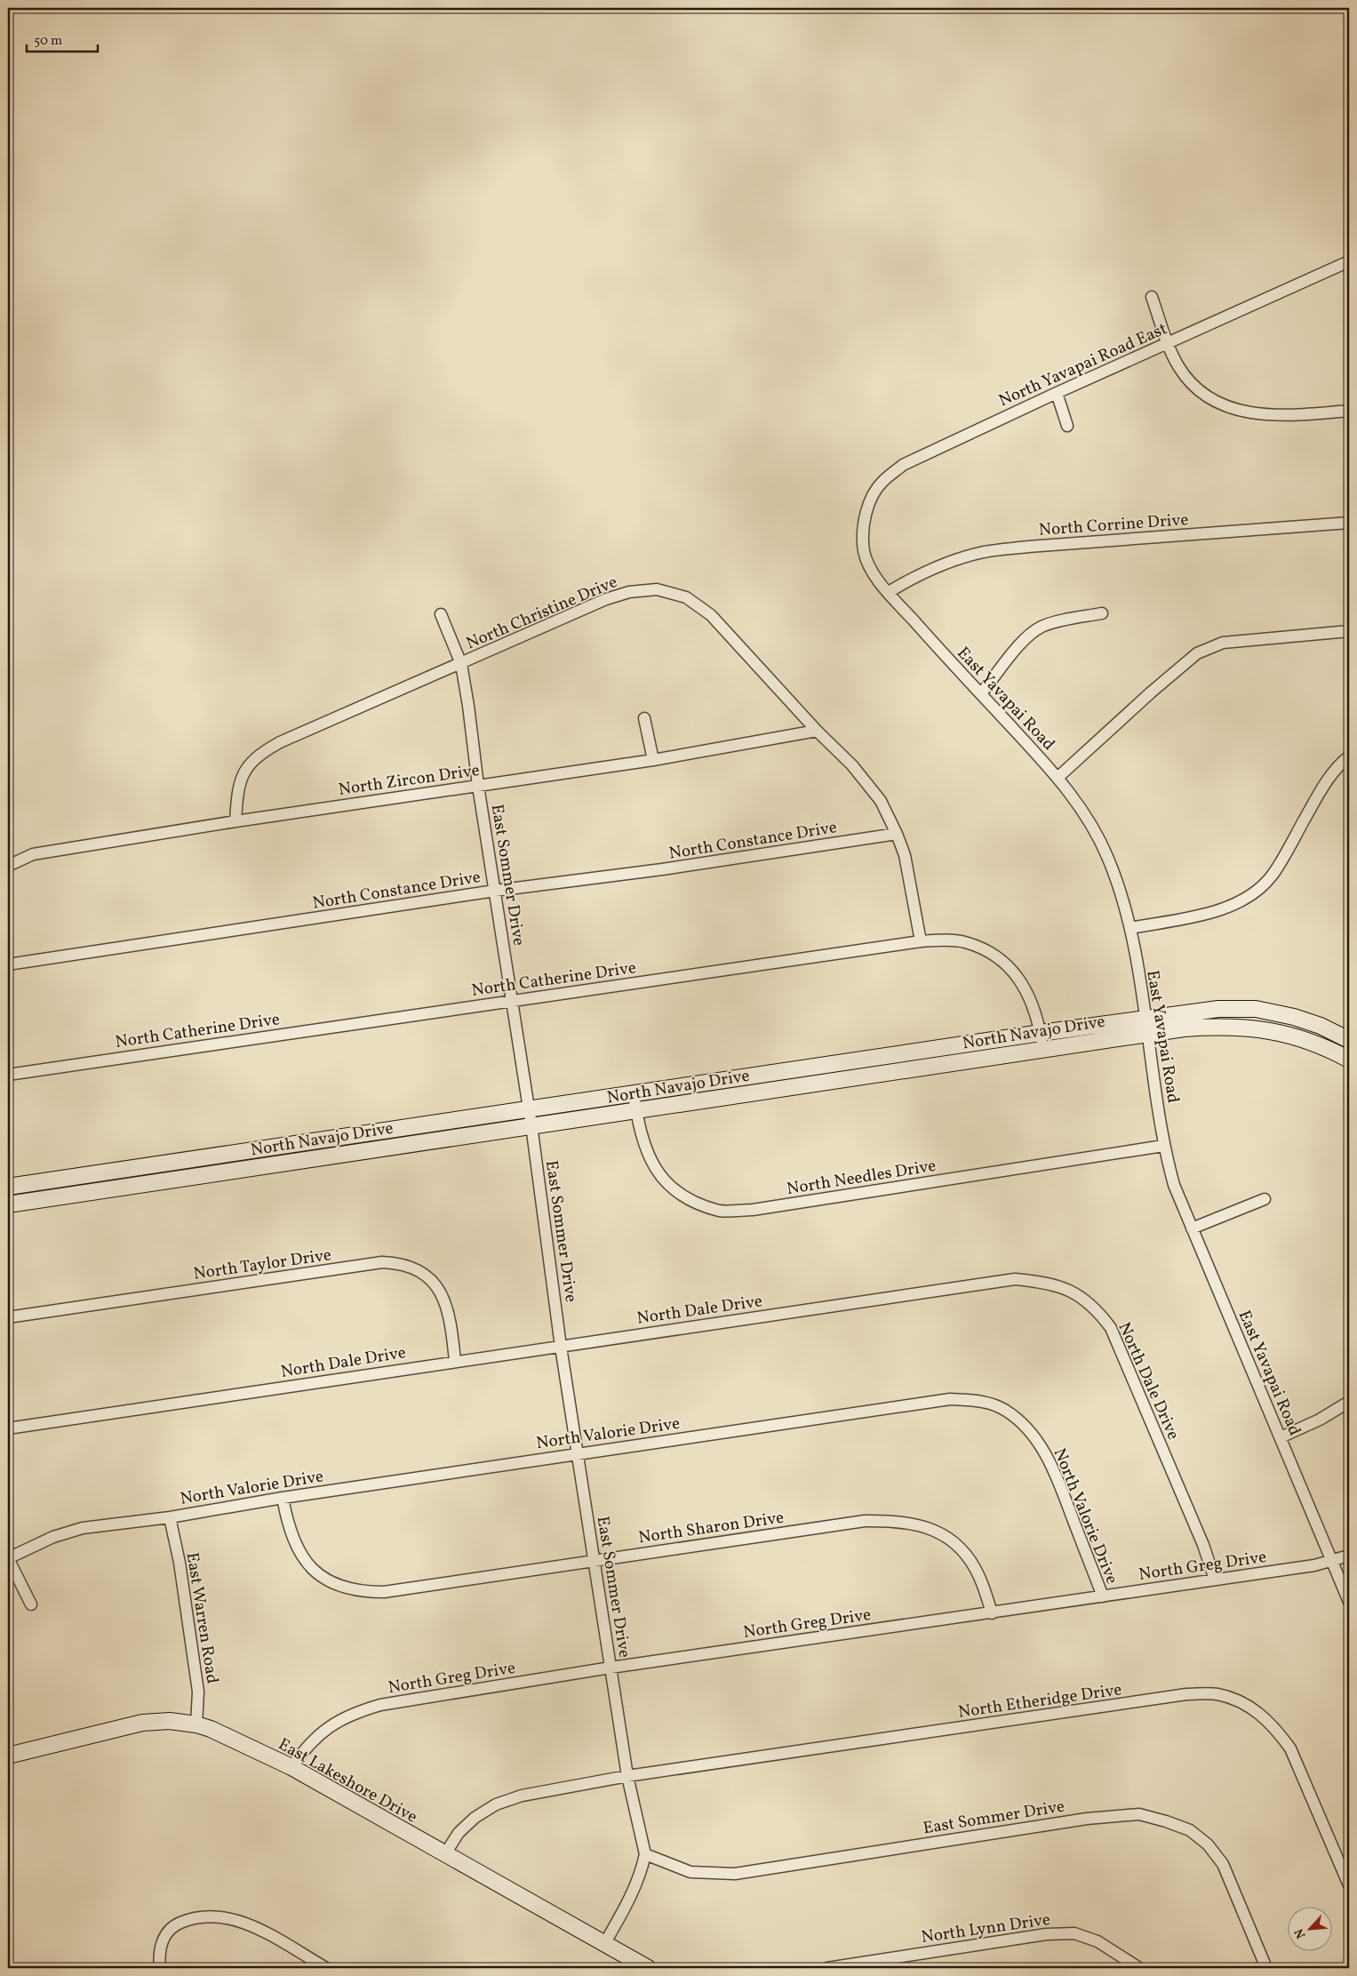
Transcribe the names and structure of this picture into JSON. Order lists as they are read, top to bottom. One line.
{"streets":{"street":["North Yavapai Road East","North Corrine Drive","North Christine Drive","East Yavapai Road","North Zircon Drive","North Constance Drive","East Sommer Drive","North Catherine Drive","North Navajo Drive","North Needles Drive","North Taylor Drive","North Dale Drive","North Valorie Drive","North Sharon Drive","North Greg Drive","East Warren Road","North Etheridge Drive","East Lakeshore Drive","North Lynn Drive"]},"crossings":[["North Yavapai Road East","East Yavapai Road"],["North Corrine Drive","East Yavapai Road"],["North Christine Drive","North Zircon Drive"],["North Christine Drive","North Constance Drive"],["North Christine Drive","East Sommer Drive"],["North Christine Drive","North Catherine Drive"],["East Yavapai Road","North Navajo Drive"],["East Yavapai Road","North Needles Drive"],["East Yavapai Road","North Greg Drive"],["North Zircon Drive","East Sommer Drive"],["North Constance Drive","East Sommer Drive"],["East Sommer Drive","North Catherine Drive"],["East Sommer Drive","North Navajo Drive"],["East Sommer Drive","North Dale Drive"],["East Sommer Drive","North Valorie Drive"],["East Sommer Drive","North Sharon Drive"],["East Sommer Drive","North Greg Drive"],["East Sommer Drive","North Etheridge Drive"],["East Sommer Drive","East Lakeshore Drive"],["North Catherine Drive","North Navajo Drive"],["North Navajo Drive","North Needles Drive"],["North Taylor Drive","North Dale Drive"],["North Dale Drive","North Greg Drive"],["North Valorie Drive","North Sharon Drive"],["North Valorie Drive","North Greg Drive"],["North Valorie Drive","East Warren Road"],["North Sharon Drive","North Greg Drive"],["North Greg Drive","East Lakeshore Drive"],["East Warren Road","East Lakeshore Drive"],["North Etheridge Drive","East Lakeshore Drive"]],"scale_bar":"50 m","north":"bottom left"}
